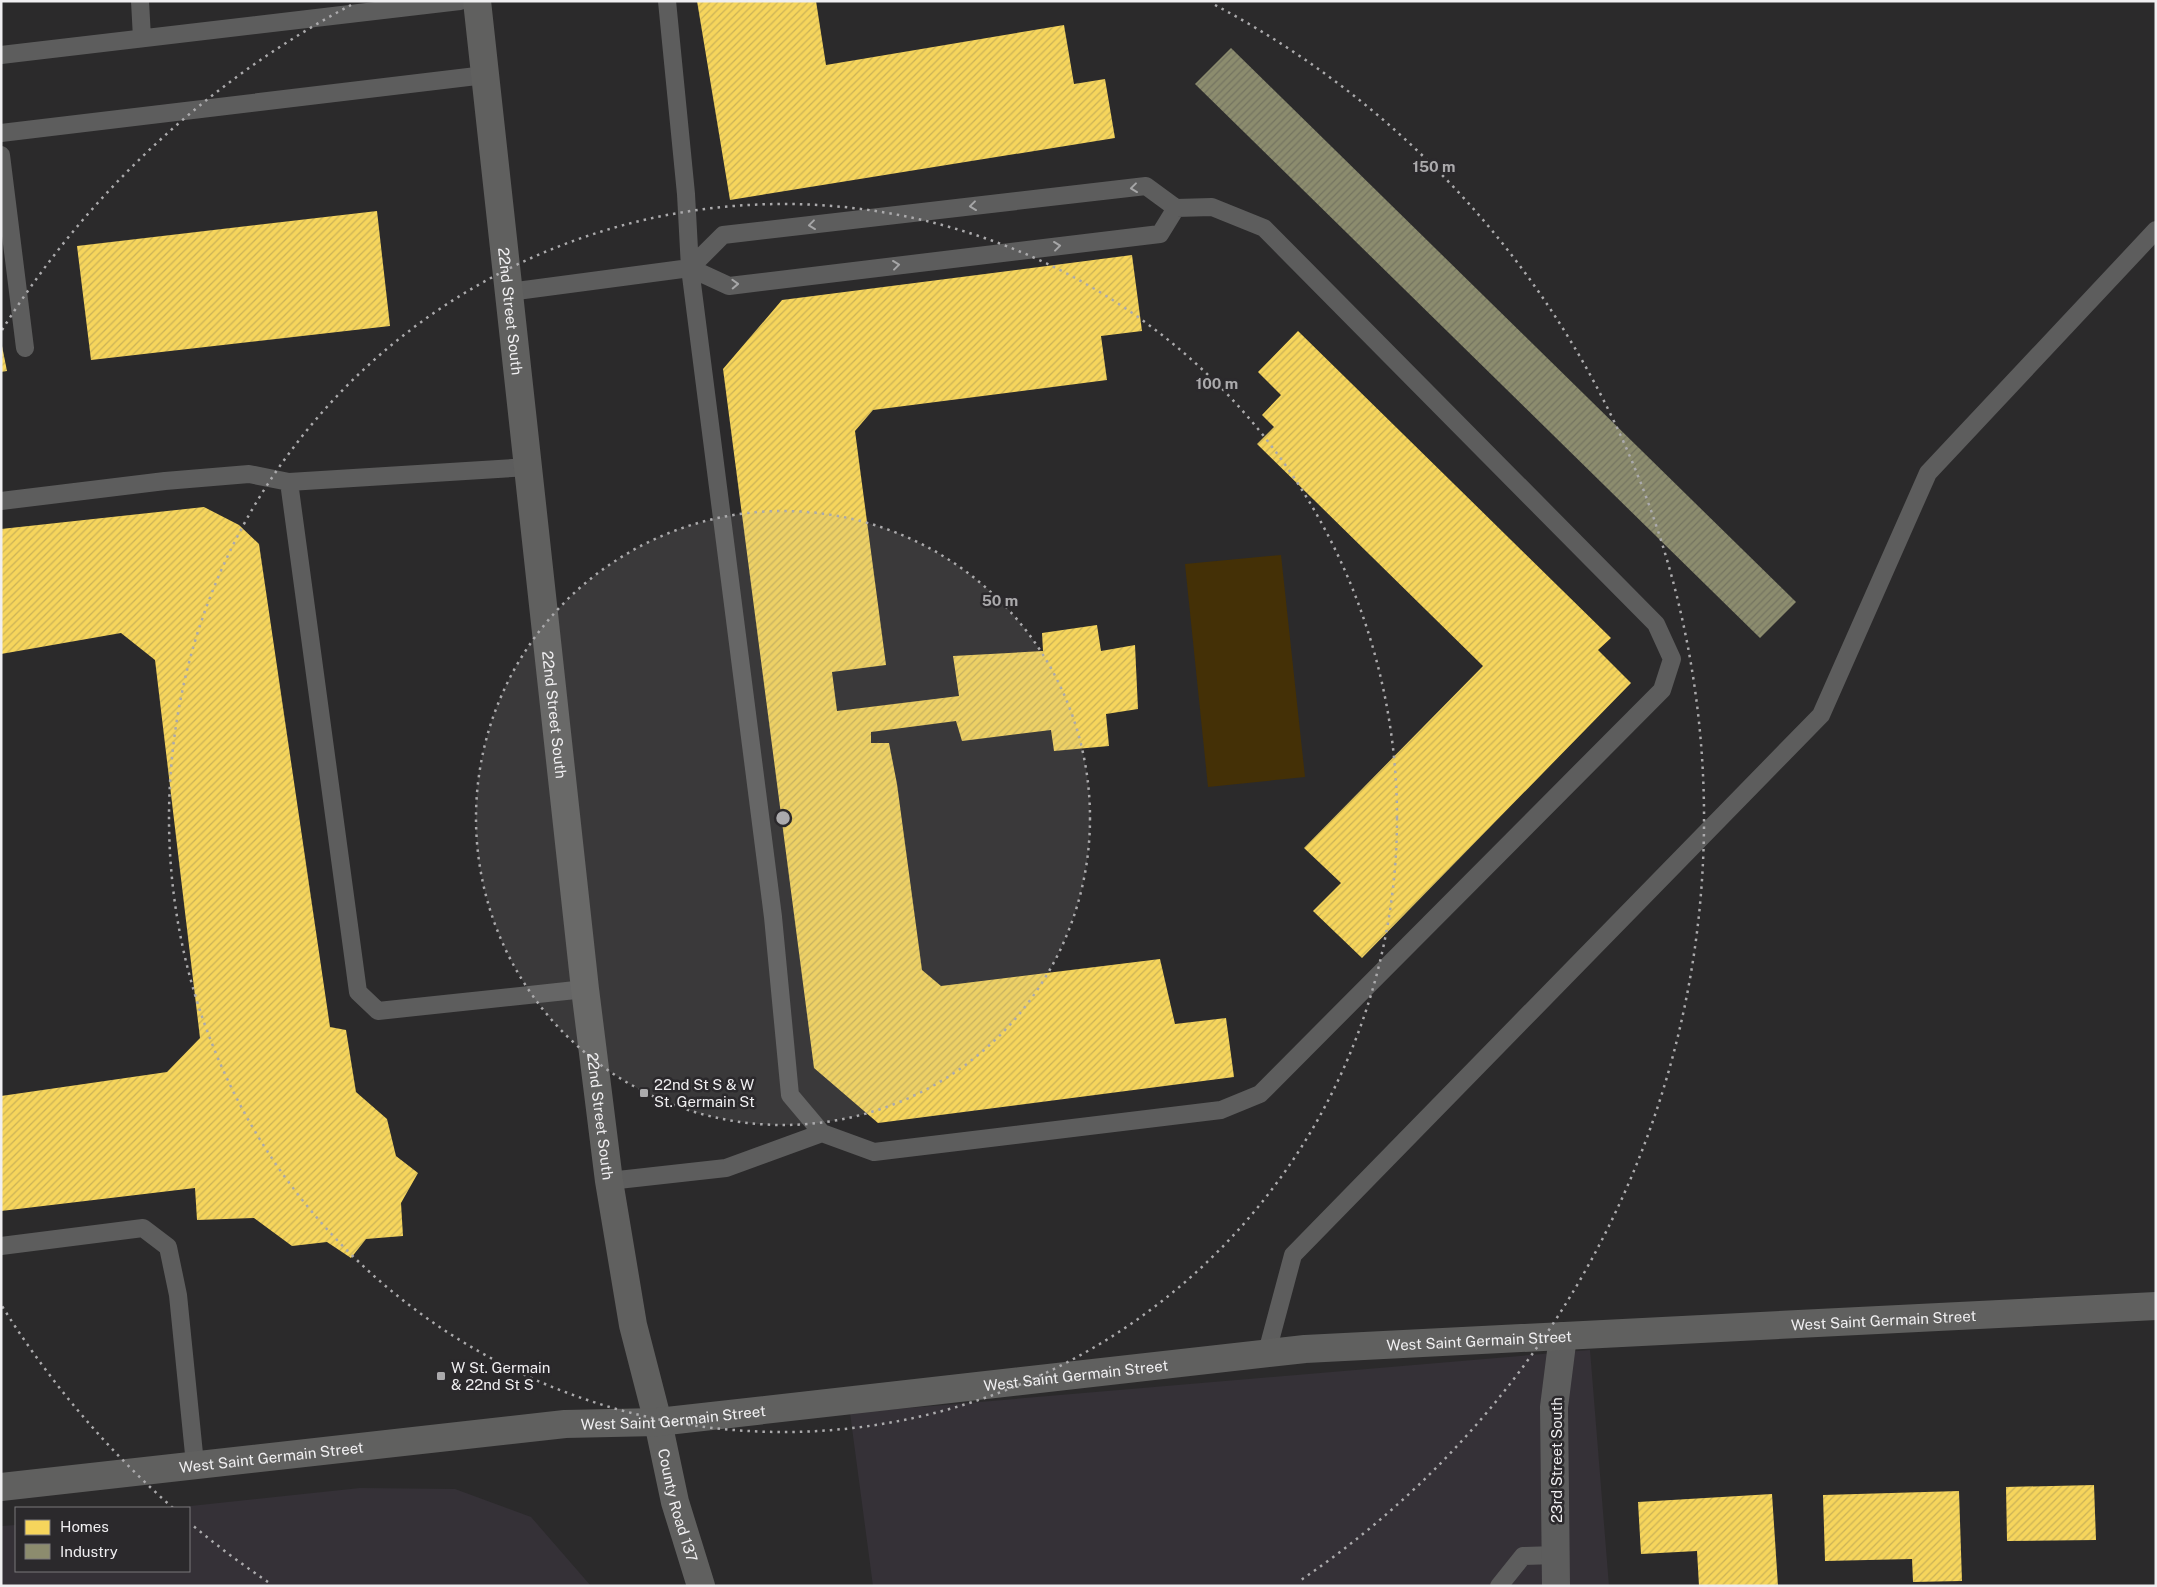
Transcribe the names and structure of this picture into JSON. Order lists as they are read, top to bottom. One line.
{"streets":{"street":["22nd Street South","West Saint Germain Street","23rd Street South","County Road 137"]},"crossings":[["22nd Street South","West Saint Germain Street"],["22nd Street South","County Road 137"],["West Saint Germain Street","23rd Street South"],["West Saint Germain Street","County Road 137"]],"places":{"transit":["22nd St S & W St. Germain St","W St. Germain & 22nd St S"]},"legend":["Homes","Industry"],"rings":["150 m","100 m","50 m"]}
